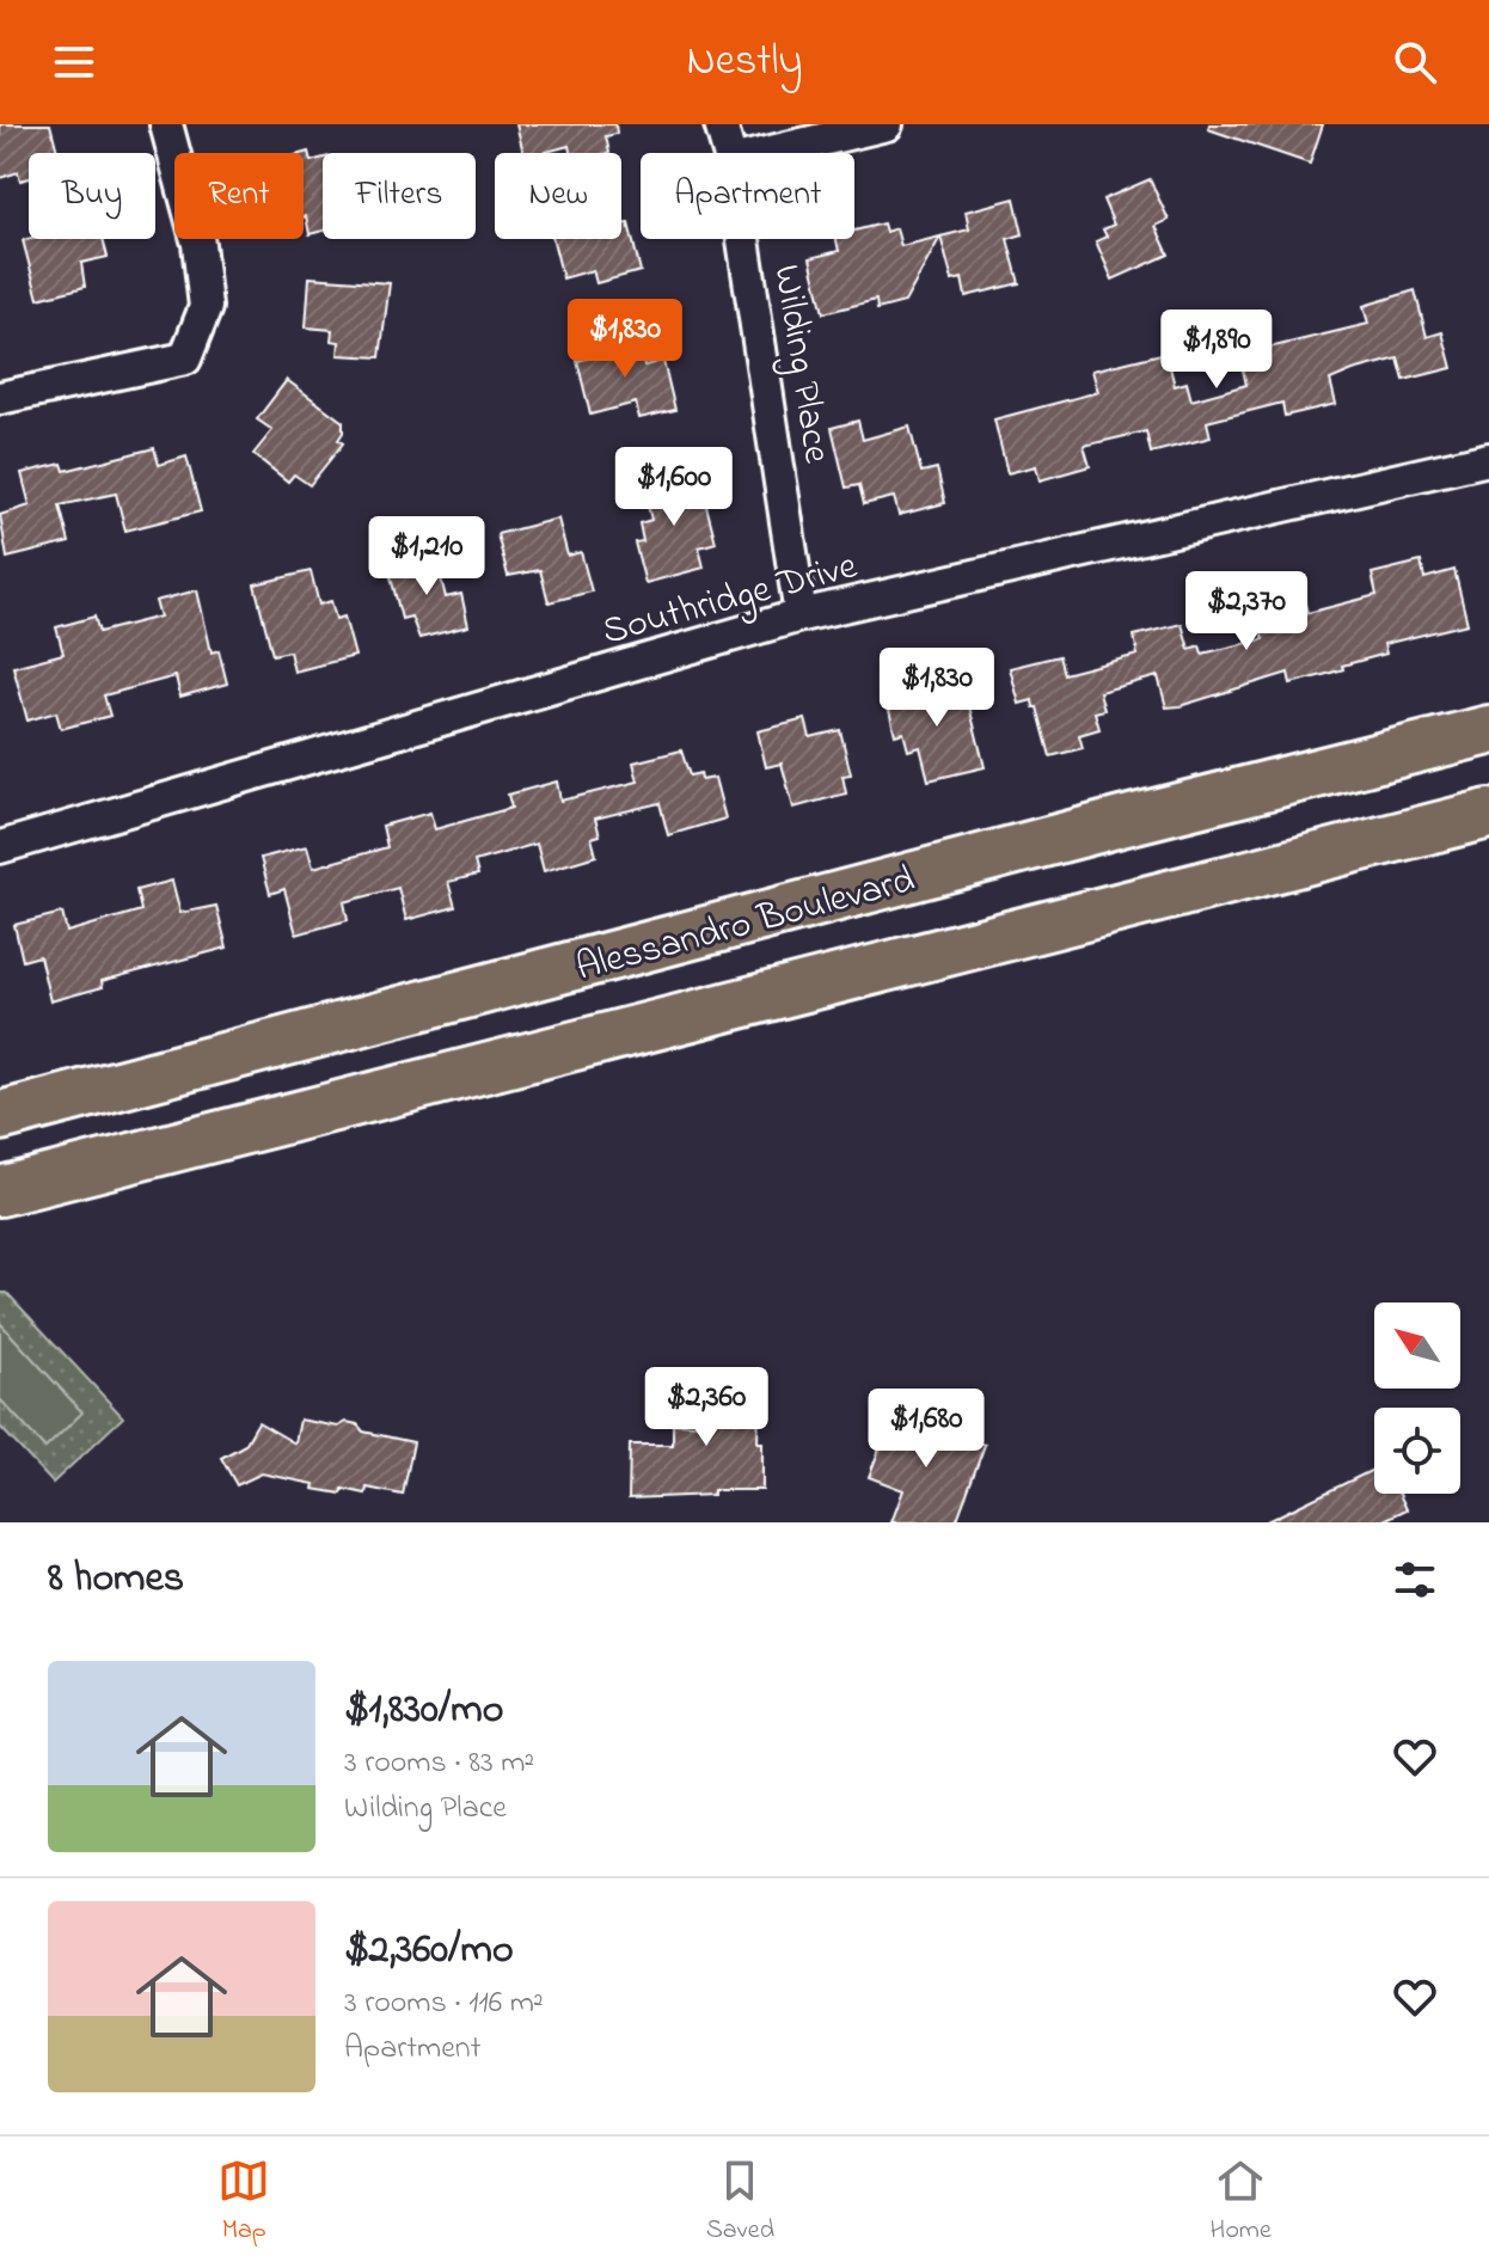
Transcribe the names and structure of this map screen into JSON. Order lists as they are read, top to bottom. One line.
{"streets":{"main road":["Alessandro Boulevard"],"street":["Wilding Place","Southridge Drive"]},"crossings":[["Wilding Place","Southridge Drive"]],"north":"top left","page":{"header":"Nestly","chip":["Buy","Rent","Filters","New","Apartment"],"price":["$1,830","$1,890","$1,600","$1,210","$2,370","$1,830","$2,360","$1,680"],"heading":"8 homes","list":[{"name":"$1,830/mo","note":"3 rooms · 83 m² · Wilding Place"},{"name":"$2,360/mo","note":"3 rooms · 116 m² · Apartment"}],"tabs":["Map","Saved","Home"]}}
